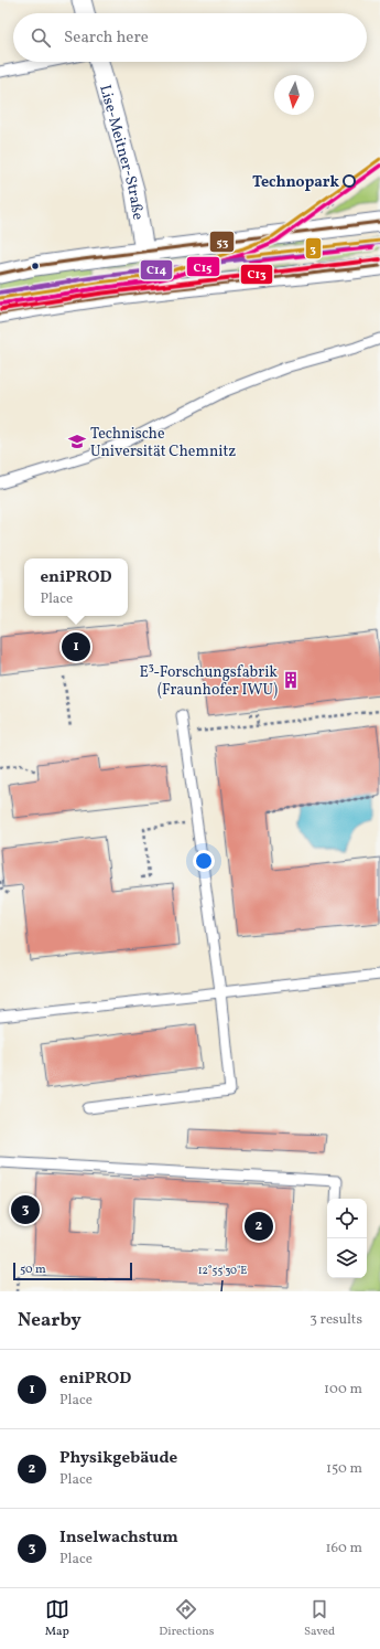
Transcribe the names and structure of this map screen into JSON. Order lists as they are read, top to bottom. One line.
{"streets":{"street":["Lise-Meitner-Straße"]},"places":{"other":["Technopark"],"school or university":["Technische Universität Chemnitz"],"building":["E³-Forschungsfabrik (Fraunhofer IWU)"]},"lines":["tram line 3","transit line C15","transit line 53","transit line C14","transit line C13"],"scale_bar":"50 m","north":"bottom","page":{"search":"Search here","popup":["eniPROD","Place"],"pins":["1","3","2"],"scale":"50 m","heading":["Nearby","3 results"],"list":[{"mark":"1","name":"eniPROD","note":"Place","value":"100 m"},{"mark":"2","name":"Physikgebäude","note":"Place","value":"150 m"},{"mark":"3","name":"Inselwachstum","note":"Place","value":"160 m"}],"nav":["Map","Directions","Saved"]},"coordinates":["12°55'30\"E"]}
